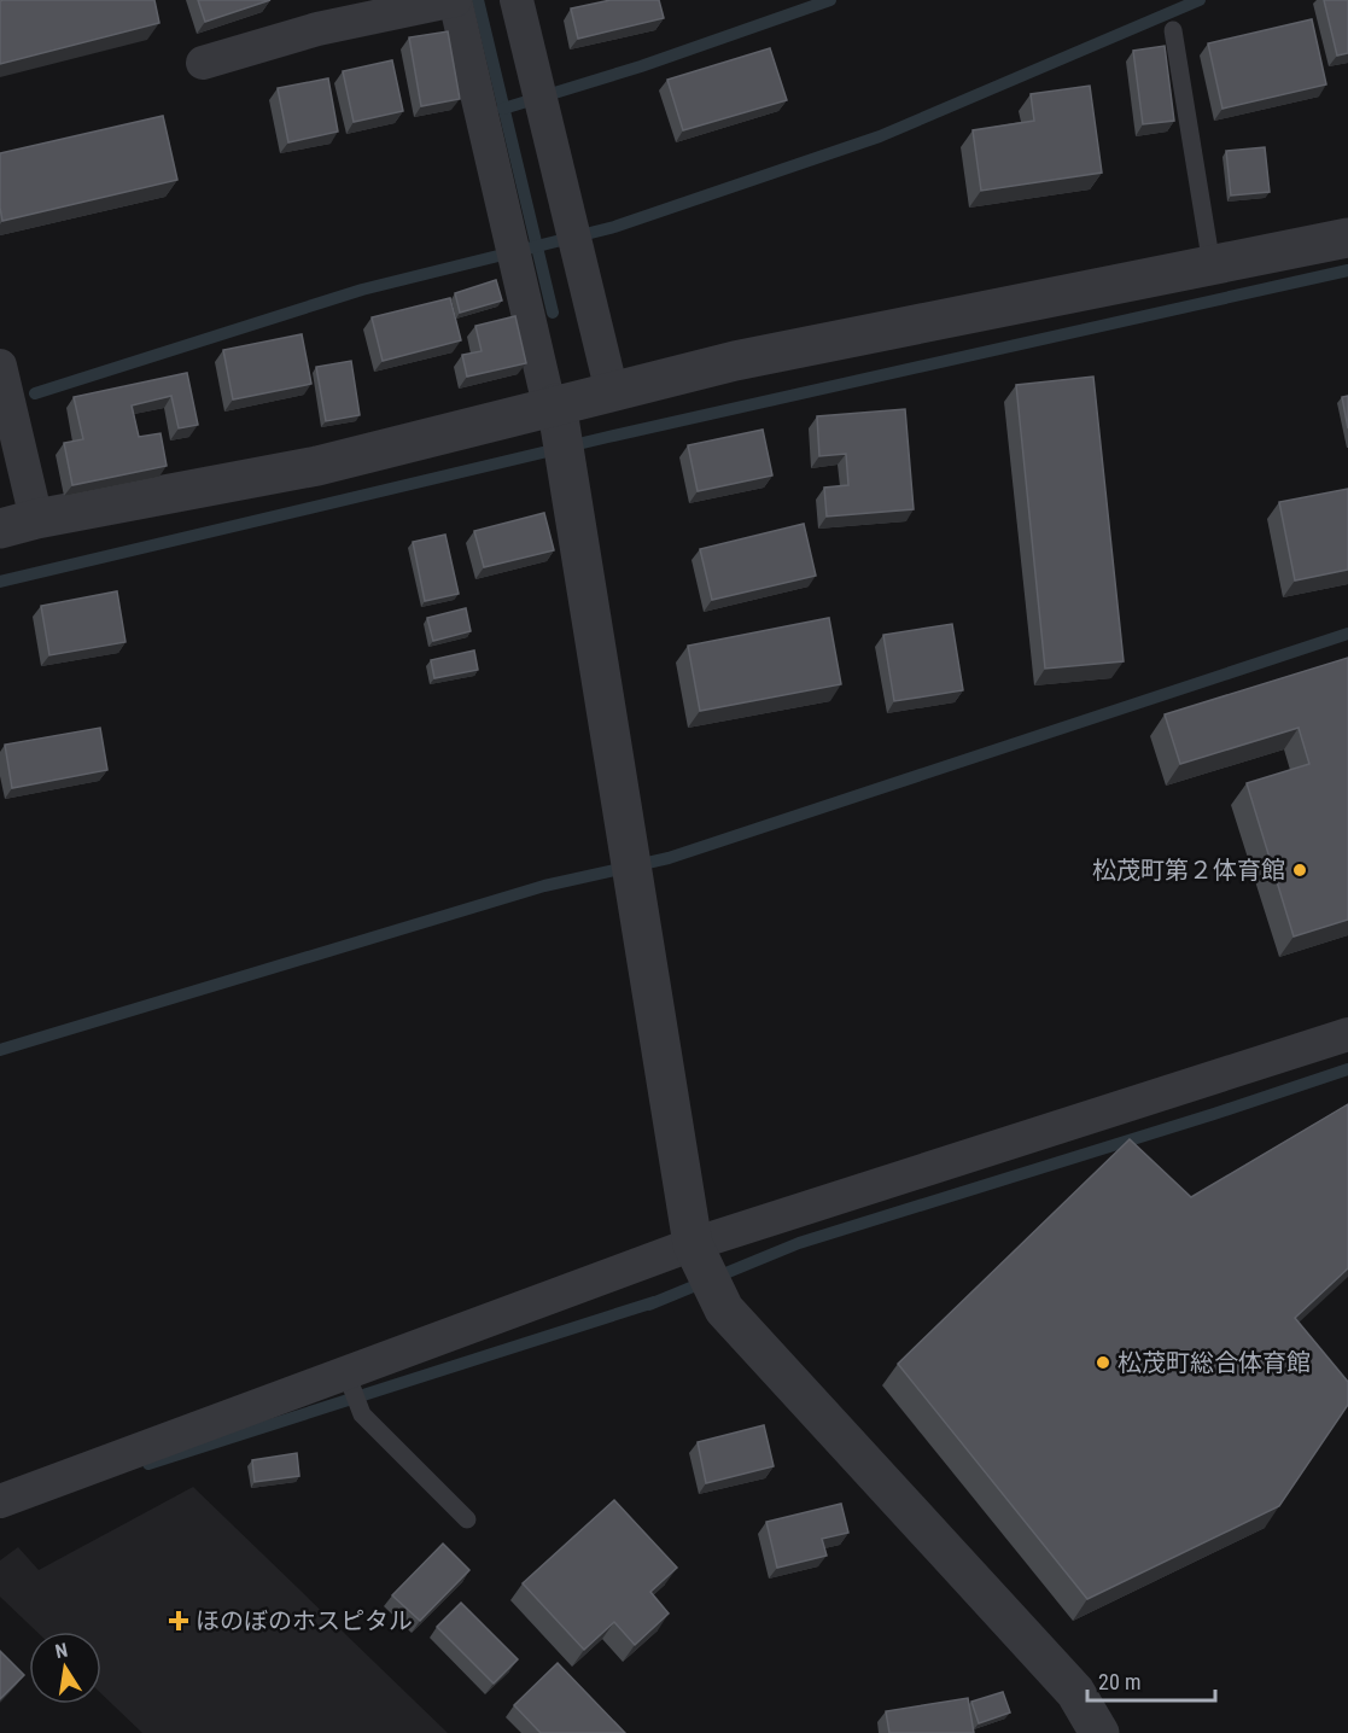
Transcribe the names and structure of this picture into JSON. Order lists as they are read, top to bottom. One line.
{"places":{"other":["松茂町第２体育館","松茂町総合体育館"],"health":["ほのぼのホスピタル"]},"scale_bar":"20 m","north":"top"}
